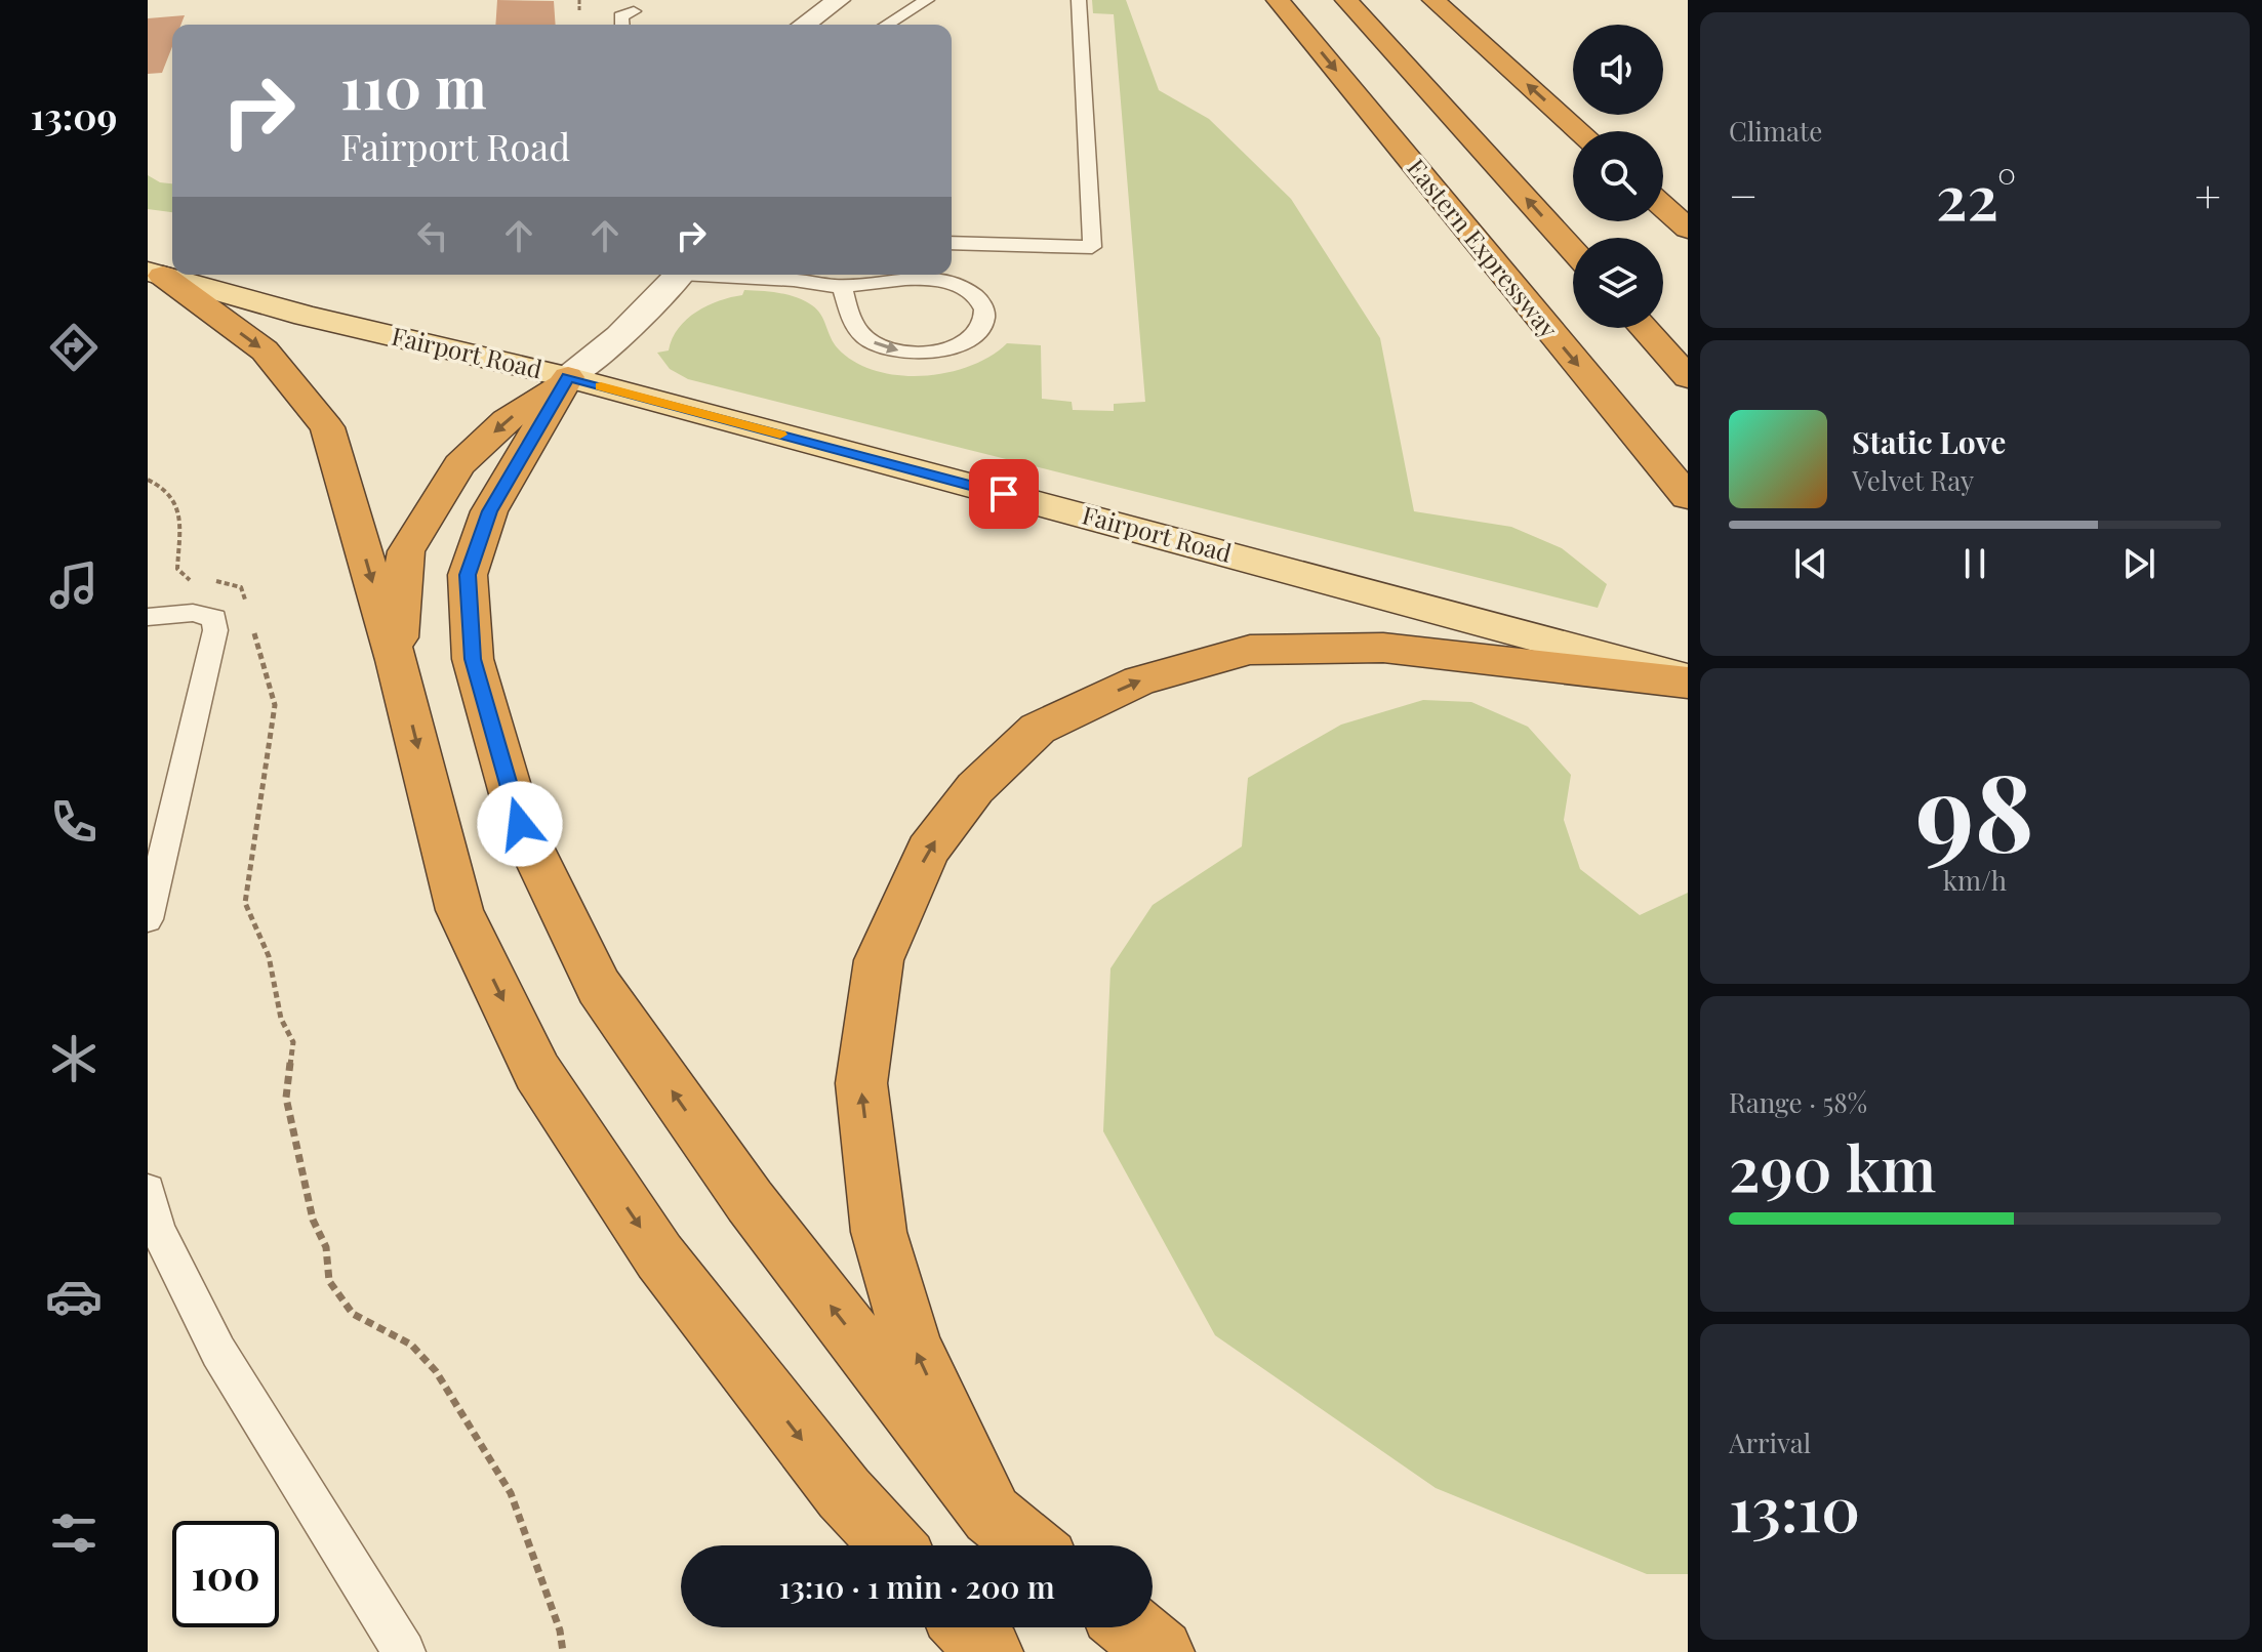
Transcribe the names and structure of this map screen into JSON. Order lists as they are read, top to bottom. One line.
{"streets":{"highway":["Eastern Expressway"],"main road":["Fairport Road"]},"page":{"tabs":"13:09","tile":["Climate",["98","km/h"],["Range · 58%","290 km"],["Arrival","13:10"]],"turn":["110 m","Fairport Road"],"heat":["−","22°","+"],"song":["Static Love","Velvet Ray"],"limit":"100","trip":"13:10 · 1 min · 200 m"}}
